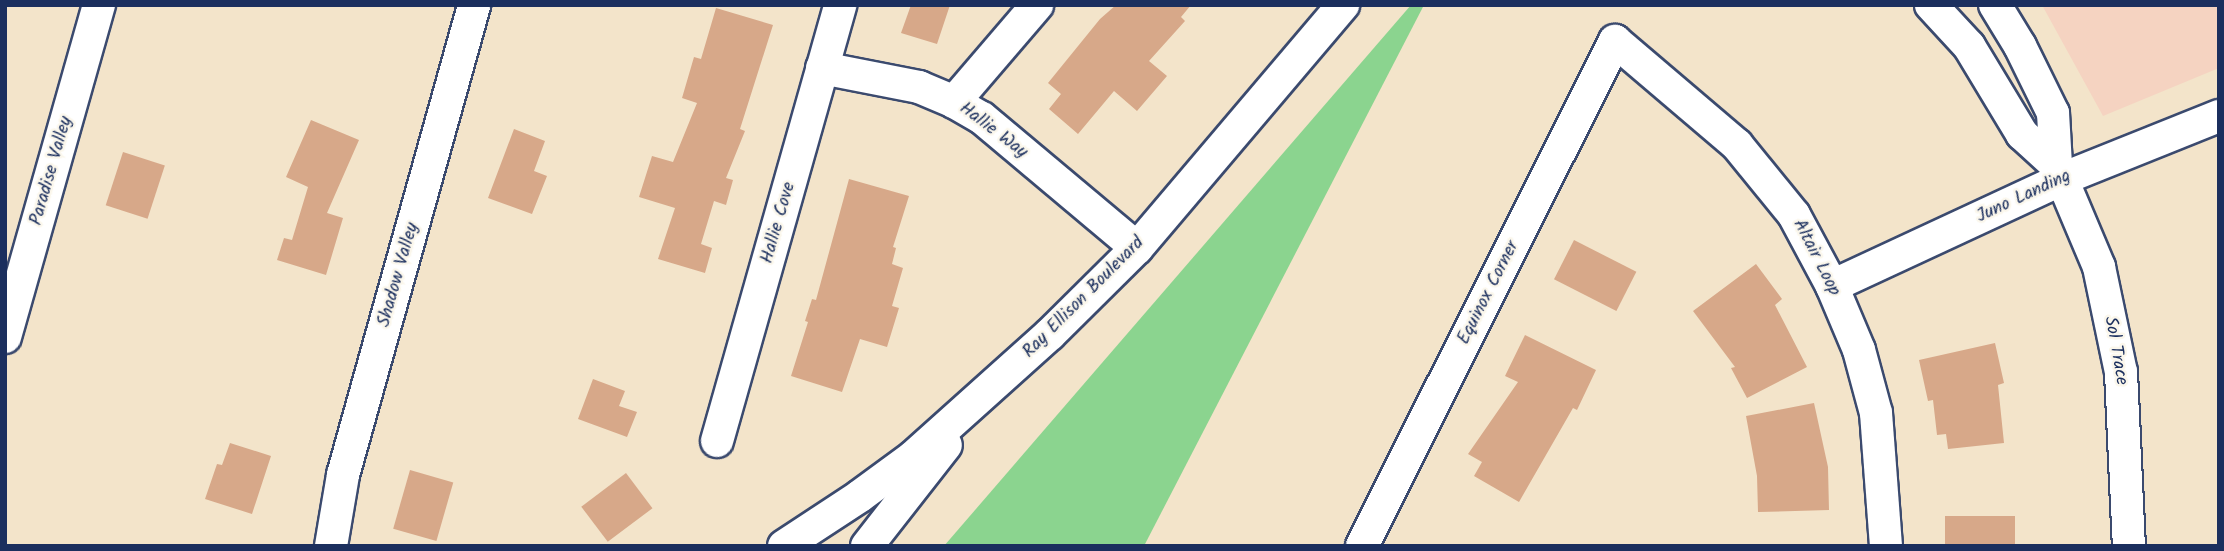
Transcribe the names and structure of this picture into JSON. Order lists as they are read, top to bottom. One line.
{"streets":{"street":["Hallie Way","Paradise Valley","Juno Landing","Hallie Cove","Altair Loop","Shadow Valley","Equinox Corner","Ray Ellison Boulevard","Sol Trace"]},"crossings":[["Hallie Way","Hallie Cove"],["Hallie Way","Ray Ellison Boulevard"],["Juno Landing","Altair Loop"],["Juno Landing","Sol Trace"],["Altair Loop","Equinox Corner"]]}
